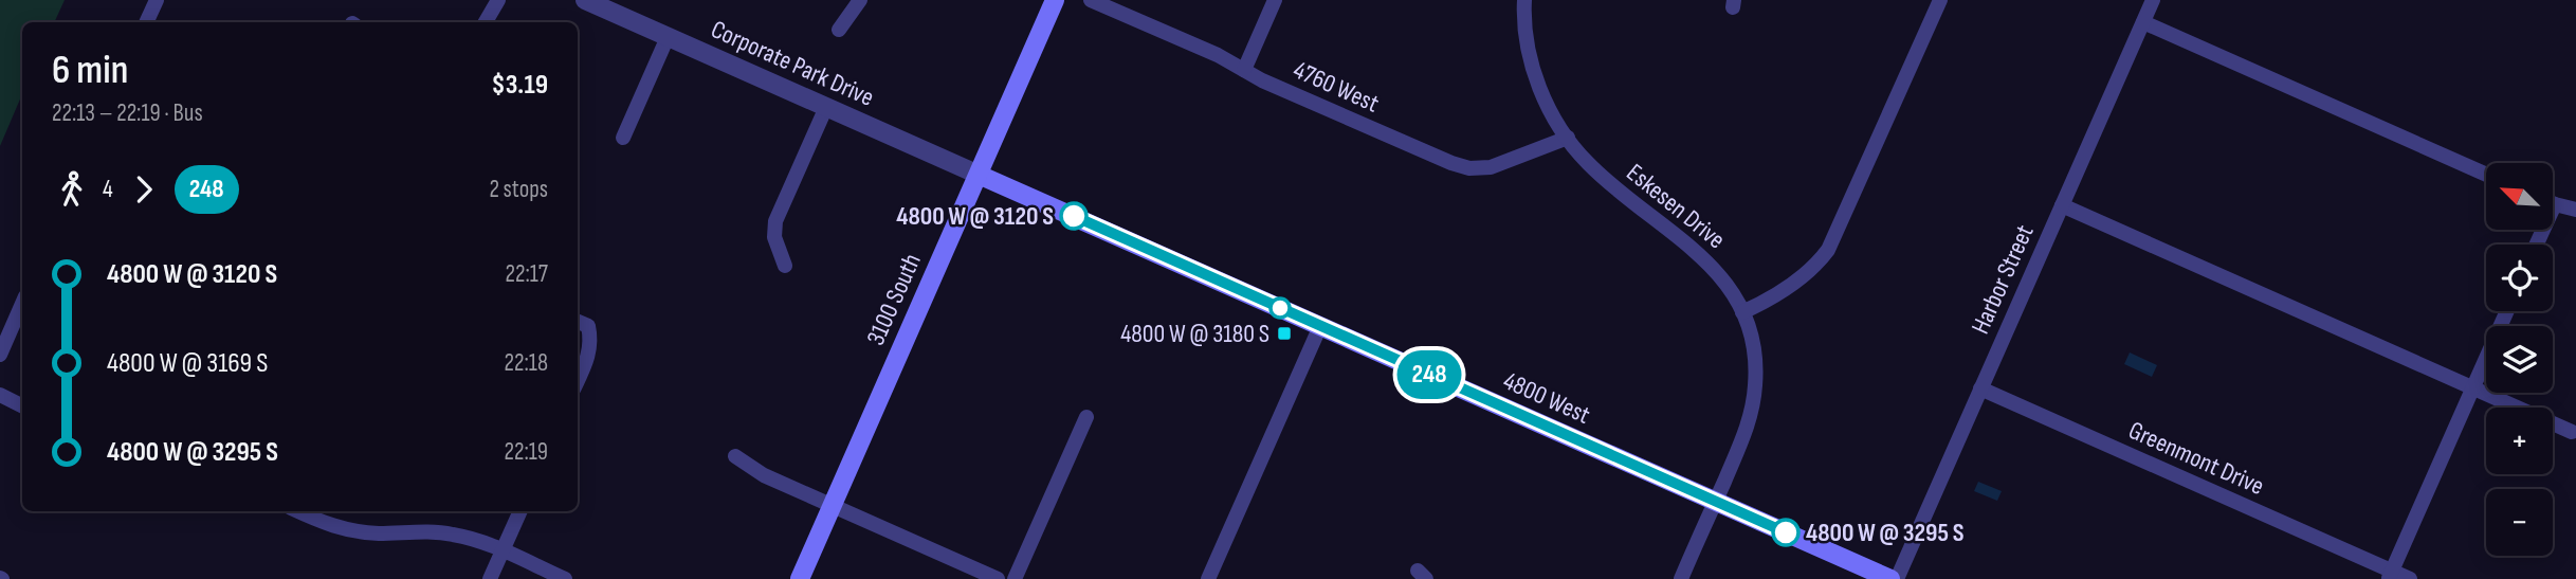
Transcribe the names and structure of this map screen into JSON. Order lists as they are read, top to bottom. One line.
{"streets":{"main road":["3100 South","4800 West"],"street":["Corporate Park Drive","4760 West","Eskesen Drive","Harbor Street","Greenmont Drive"]},"crossings":[["Corporate Park Drive","3100 South"],["Corporate Park Drive","4800 West"],["4760 West","Eskesen Drive"],["Eskesen Drive","4800 West"],["Harbor Street","Greenmont Drive"],["3100 South","4800 West"]],"places":{"other":["4800 W @ 3120 S","4800 W @ 3295 S"],"transit":["4800 W @ 3180 S"]},"lines":["bus line 248"],"north":"top left","page":{"on_map":"248","heading":["6 min","22:13 – 22:19 · Bus","$3.19"],"legs":["4","248","2 stops"],"map_buttons":["+","−"],"list":[{"name":"4800 W @ 3120 S","value":"22:17"},{"name":"4800 W @ 3169 S","value":"22:18"},{"name":"4800 W @ 3295 S","value":"22:19"}]}}
